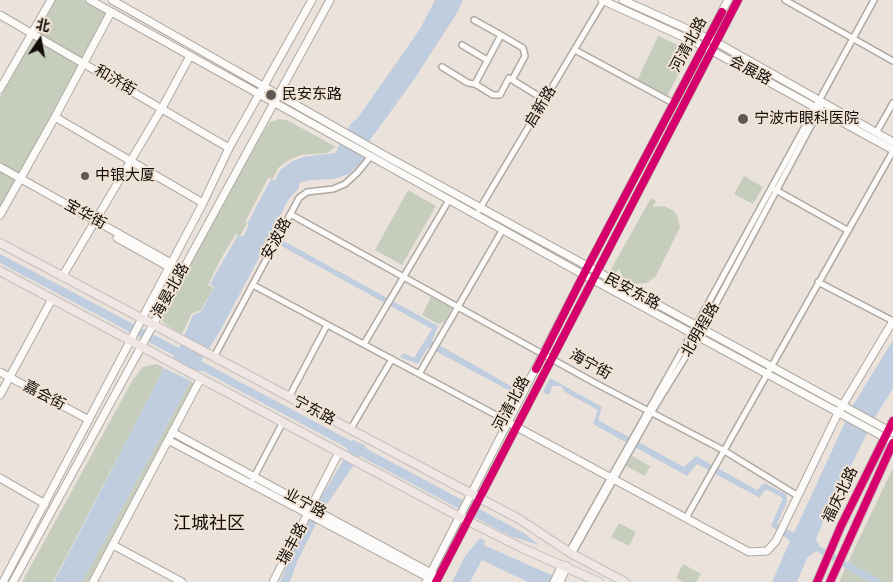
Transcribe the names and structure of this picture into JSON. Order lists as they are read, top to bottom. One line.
{"streets":{"main road":["河清北路","会展路","和济街","宝华街","海晏北路","民安东路","嘉会街","宁东路","福庆北路","业宁路","瑞丰路"],"street":["启新路","安波路","北明程路","海宁街"]},"crossings":[["河清北路","会展路"],["河清北路","民安东路"],["河清北路","海宁街"],["河清北路","宁东路"],["河清北路","业宁路"],["会展路","启新路"],["会展路","北明程路"],["和济街","海晏北路"],["启新路","民安东路"],["宝华街","海晏北路"],["安波路","民安东路"],["安波路","海宁街"],["安波路","宁东路"],["海晏北路","民安东路"],["海晏北路","嘉会街"],["海晏北路","宁东路"],["民安东路","北明程路"],["民安东路","福庆北路"],["北明程路","海宁街"],["北明程路","宁东路"],["宁东路","瑞丰路"],["业宁路","瑞丰路"]],"districts":["江城社区"],"places":["民安东路","宁波市眼科医院","中银大厦"],"north":"top"}
